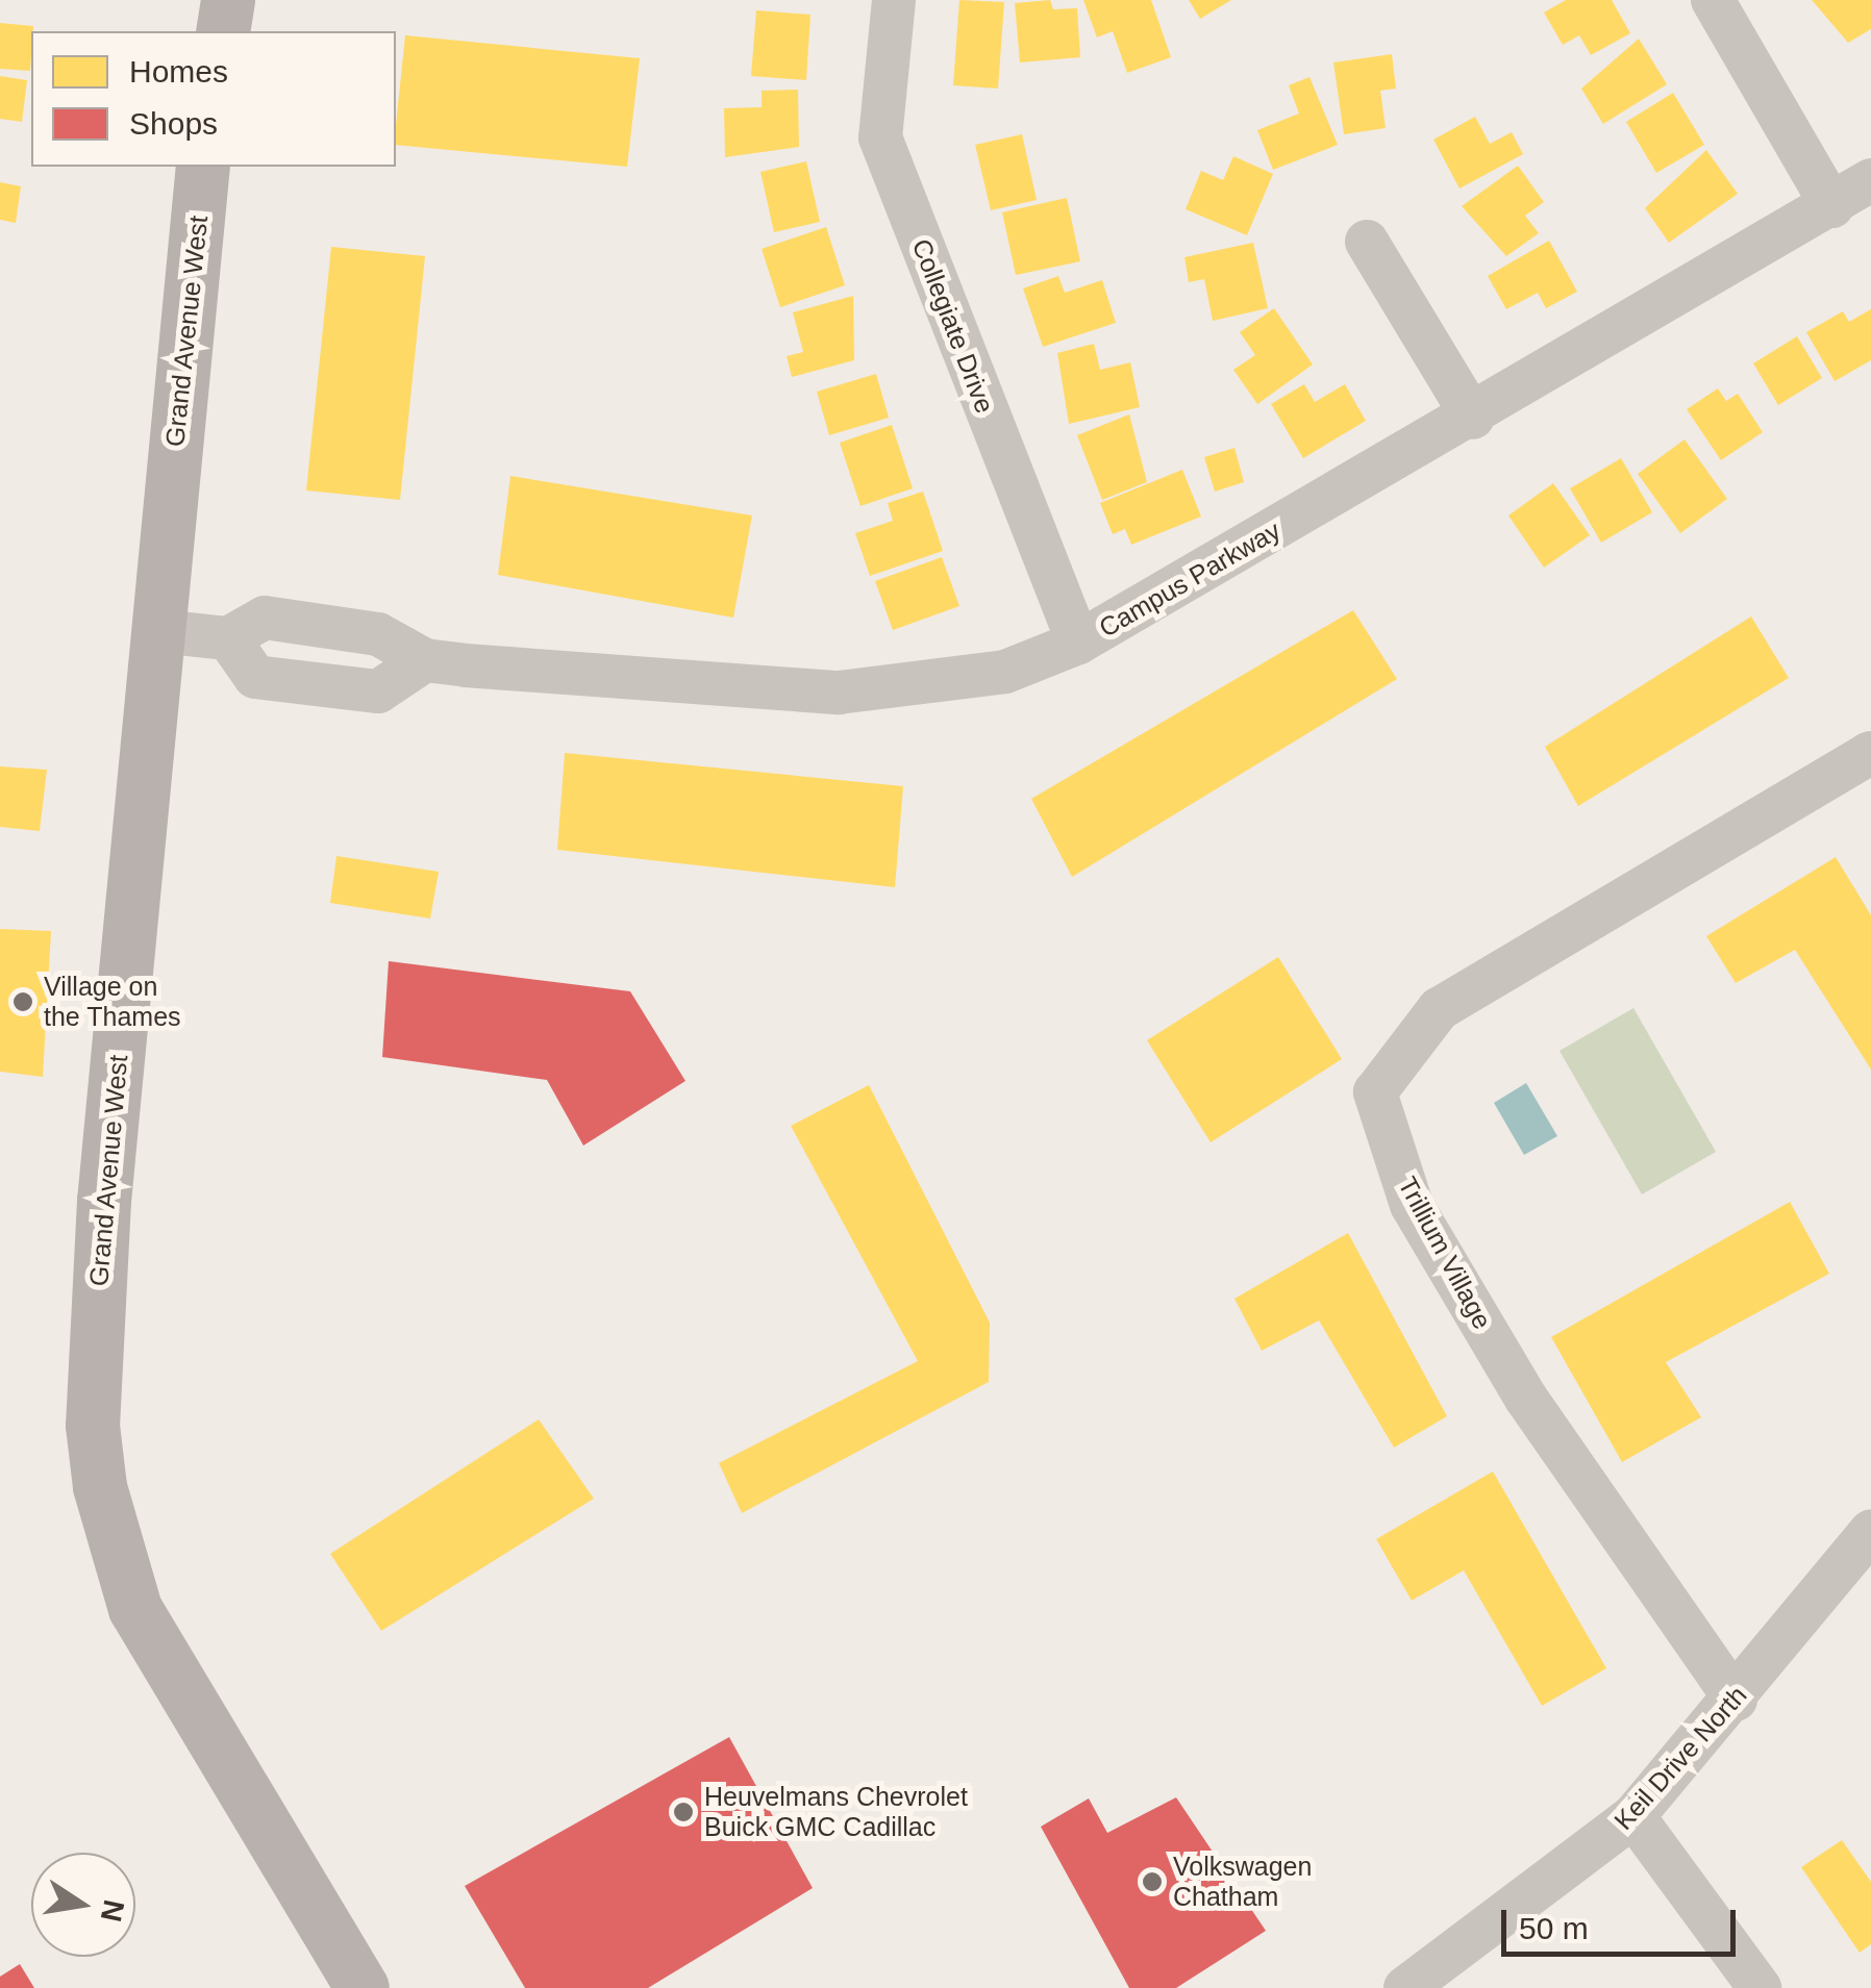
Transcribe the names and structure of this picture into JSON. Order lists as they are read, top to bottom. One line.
{"streets":{"main road":["Grand Avenue West"],"street":["Collegiate Drive","Campus Parkway","Trillium Village","Keil Drive North"]},"crossings":[["Collegiate Drive","Campus Parkway"],["Grand Avenue West","Campus Parkway"],["Trillium Village","Keil Drive North"]],"places":["Village on the Thames","Heuvelmans Chevrolet Buick GMC Cadillac","Volkswagen Chatham"],"legend":["Homes","Shops"],"scale_bar":"50 m","north":"right"}
